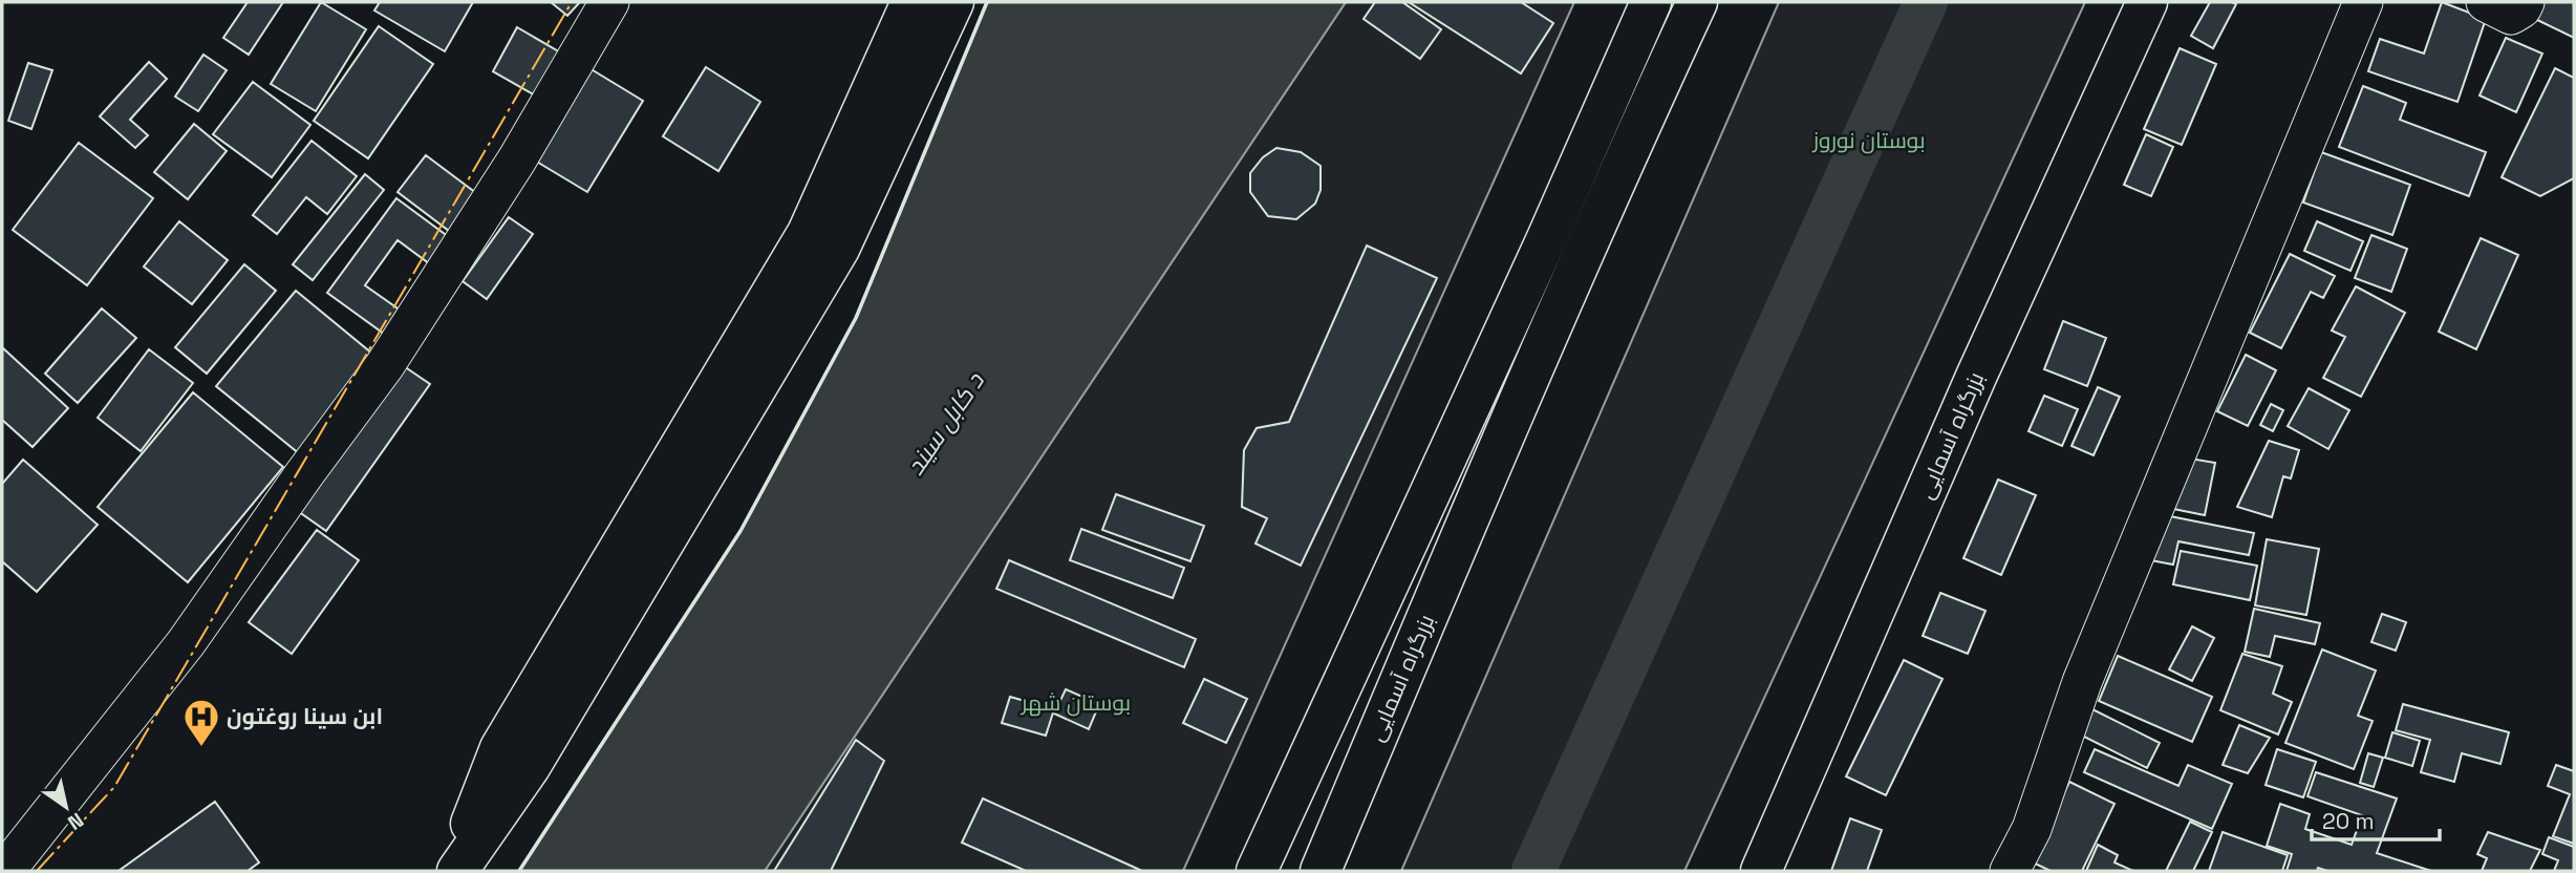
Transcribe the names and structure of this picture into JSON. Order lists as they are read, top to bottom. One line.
{"streets":{"main road":["بزرگراه آسمایی"]},"water":["د کابل سيند"],"parks":["بوستان نوروز","بوستان شهر"],"places":{"hospital":["ابن سینا روغتون"]},"scale_bar":"20 m","north":"bottom right"}
